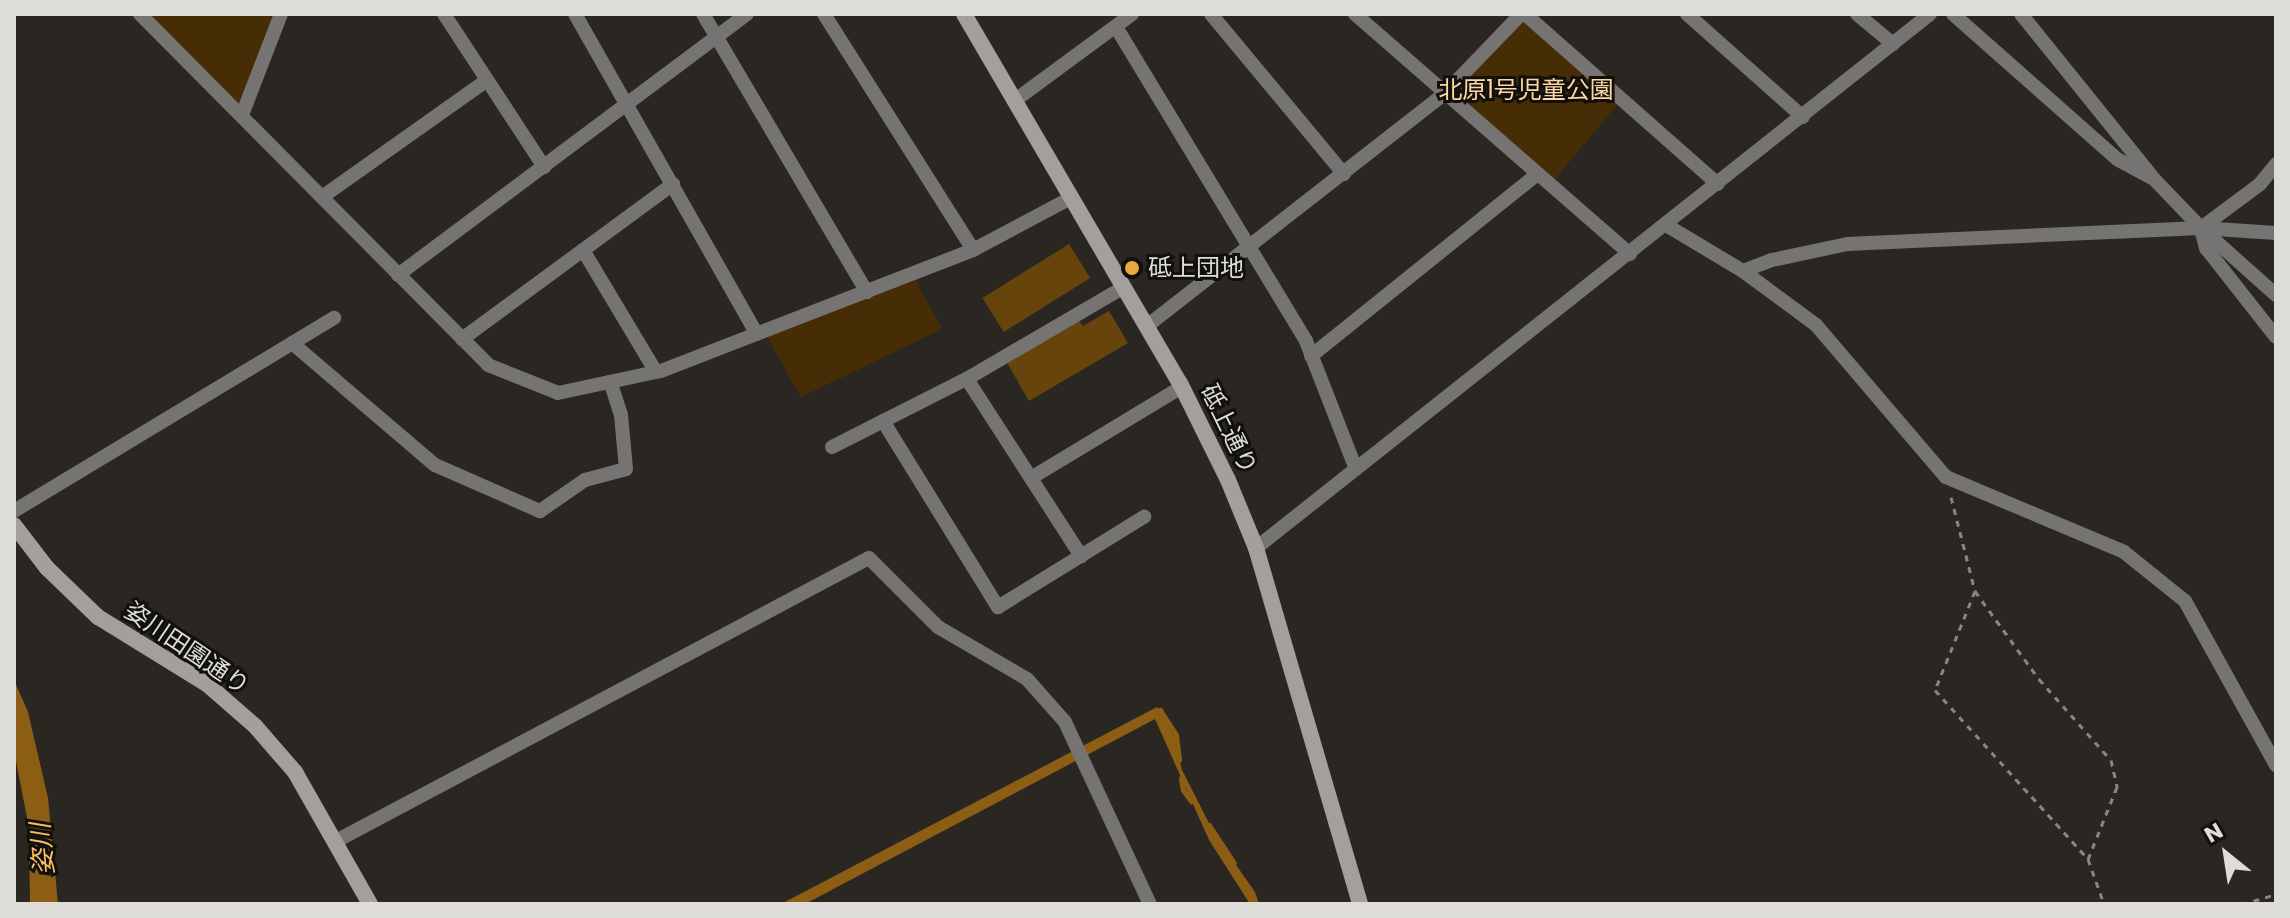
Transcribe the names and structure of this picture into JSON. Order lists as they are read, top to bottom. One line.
{"streets":{"street":["砥上通り","姿川田園通り"]},"water":["姿川"],"parks":["北原1号児童公園"],"places":["砥上団地"],"north":"top left"}
